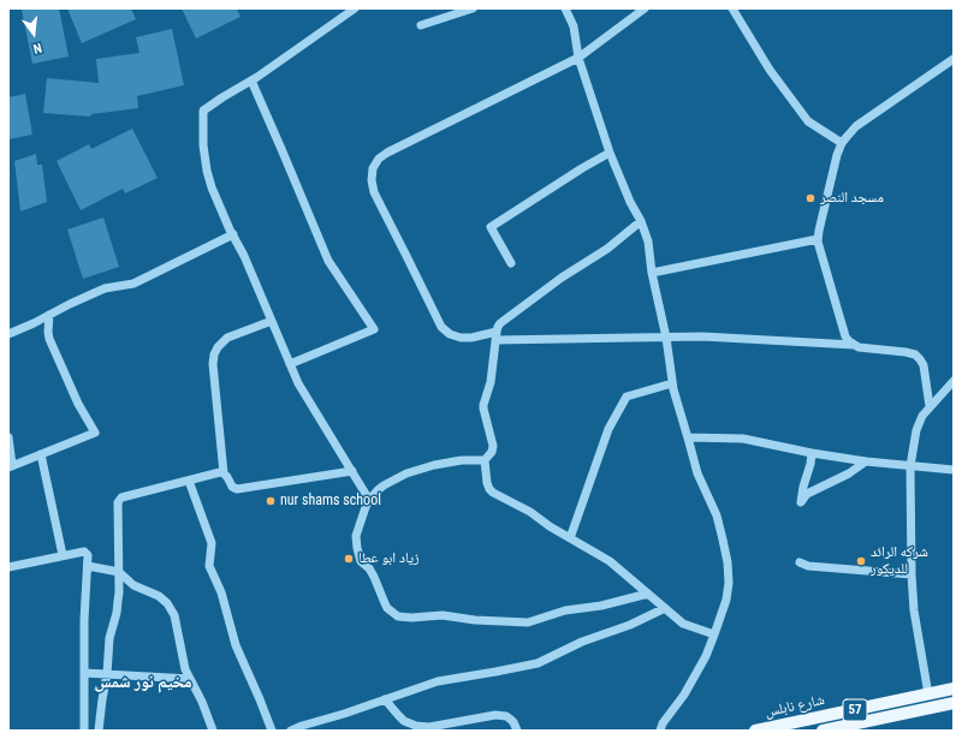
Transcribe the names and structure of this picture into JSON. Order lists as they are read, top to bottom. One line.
{"streets":{"main road":["شارع نابلس","57"]},"districts":["ِمخيم نور شمس"],"places":["مسجد النصر","nur shams school","زياد ابو عطا","شركه الرائد للديكور"],"north":"bottom"}
